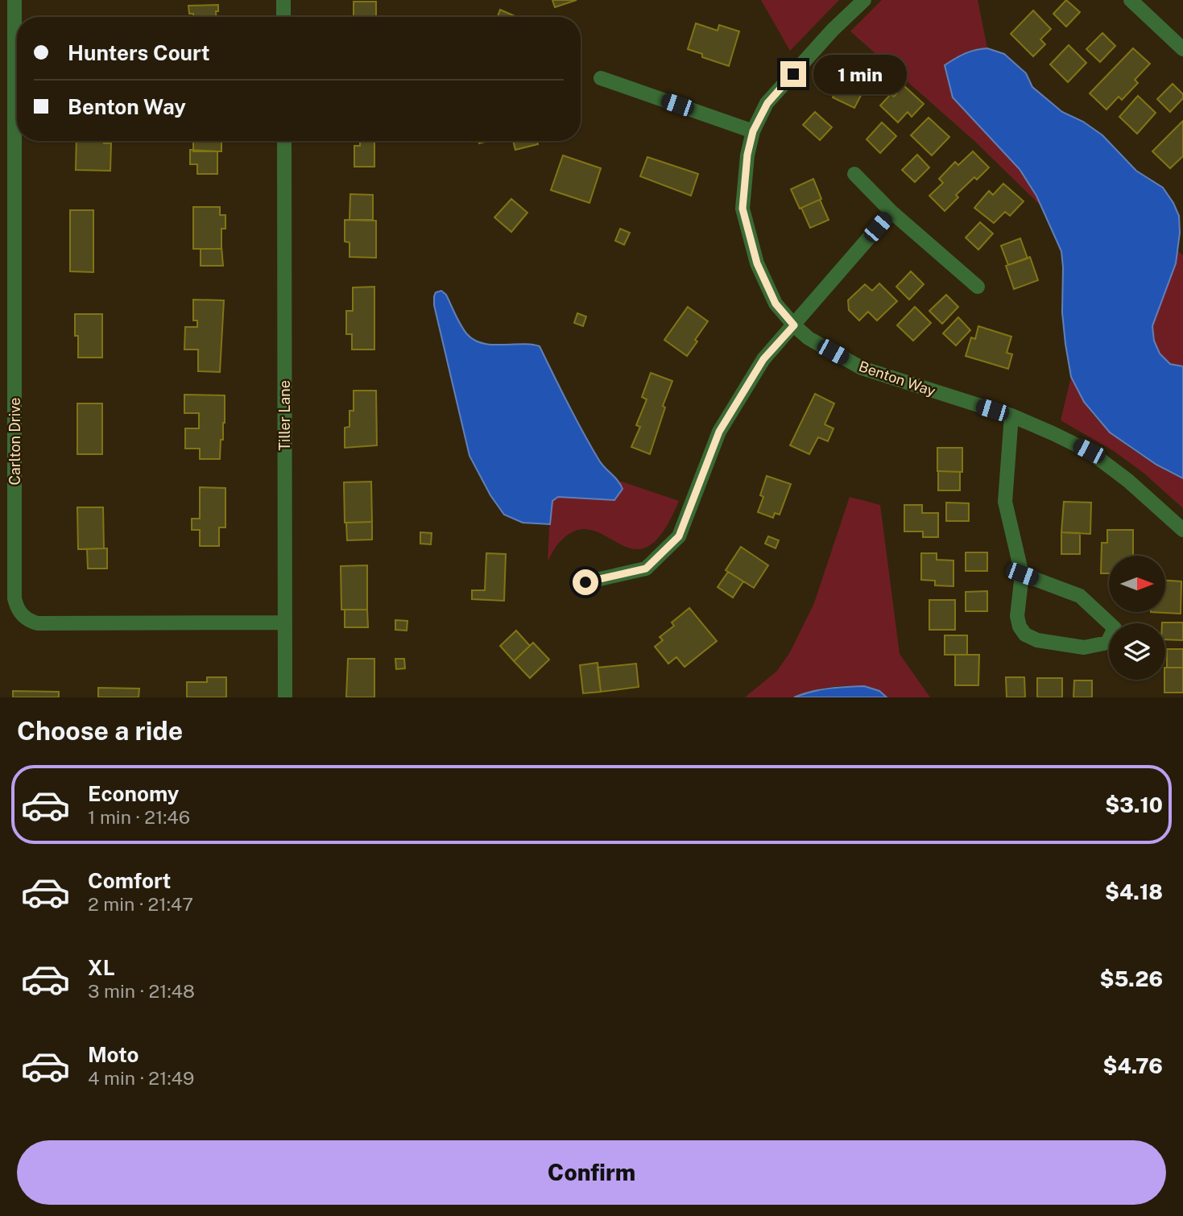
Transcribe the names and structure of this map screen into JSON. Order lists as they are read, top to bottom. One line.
{"streets":{"street":["Benton Way","Tiller Lane","Carlton Drive"]},"crossings":[["Tiller Lane","Carlton Drive"]],"north":"right","page":{"banner":["Hunters Court","Benton Way"],"bubble":"1 min","heading":"Choose a ride","list":[{"name":"Economy","note":"1 min · 21:46","value":"$3.10"},{"name":"Comfort","note":"2 min · 21:47","value":"$4.18"},{"name":"XL","note":"3 min · 21:48","value":"$5.26"},{"name":"Moto","note":"4 min · 21:49","value":"$4.76"}],"buttons":"Confirm"}}
